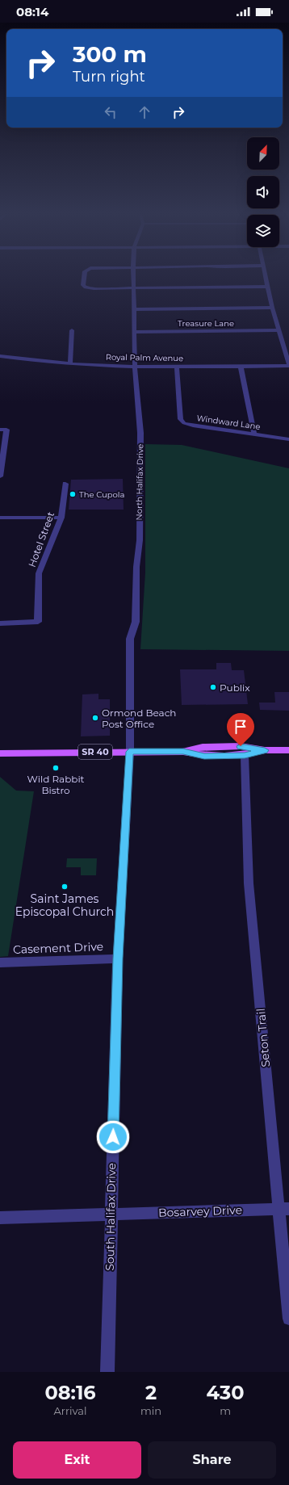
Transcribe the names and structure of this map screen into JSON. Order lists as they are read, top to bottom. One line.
{"streets":{"main road":["SR 40"],"street":["Treasure Lane","Royal Palm Avenue","Windward Lane","North Halifax Drive","Hotel Street","Casement Drive","Seton Trail","Bosarvey Drive","South Halifax Drive"]},"crossings":[["Treasure Lane","North Halifax Drive"],["Royal Palm Avenue","Windward Lane"],["Royal Palm Avenue","North Halifax Drive"],["North Halifax Drive","SR 40"],["North Halifax Drive","South Halifax Drive"],["SR 40","Seton Trail"],["SR 40","South Halifax Drive"],["Casement Drive","South Halifax Drive"],["Seton Trail","Bosarvey Drive"],["Bosarvey Drive","South Halifax Drive"]],"places":["The Cupola","Publix","Ormond Beach Post Office","Wild Rabbit Bistro","Saint James Episcopal Church"],"north":"top right","page":{"status":"08:14","turn":["300 m","Turn right"],"eta":["08:16","Arrival","2","min","430","m"],"buttons":["Exit","Share"]}}
